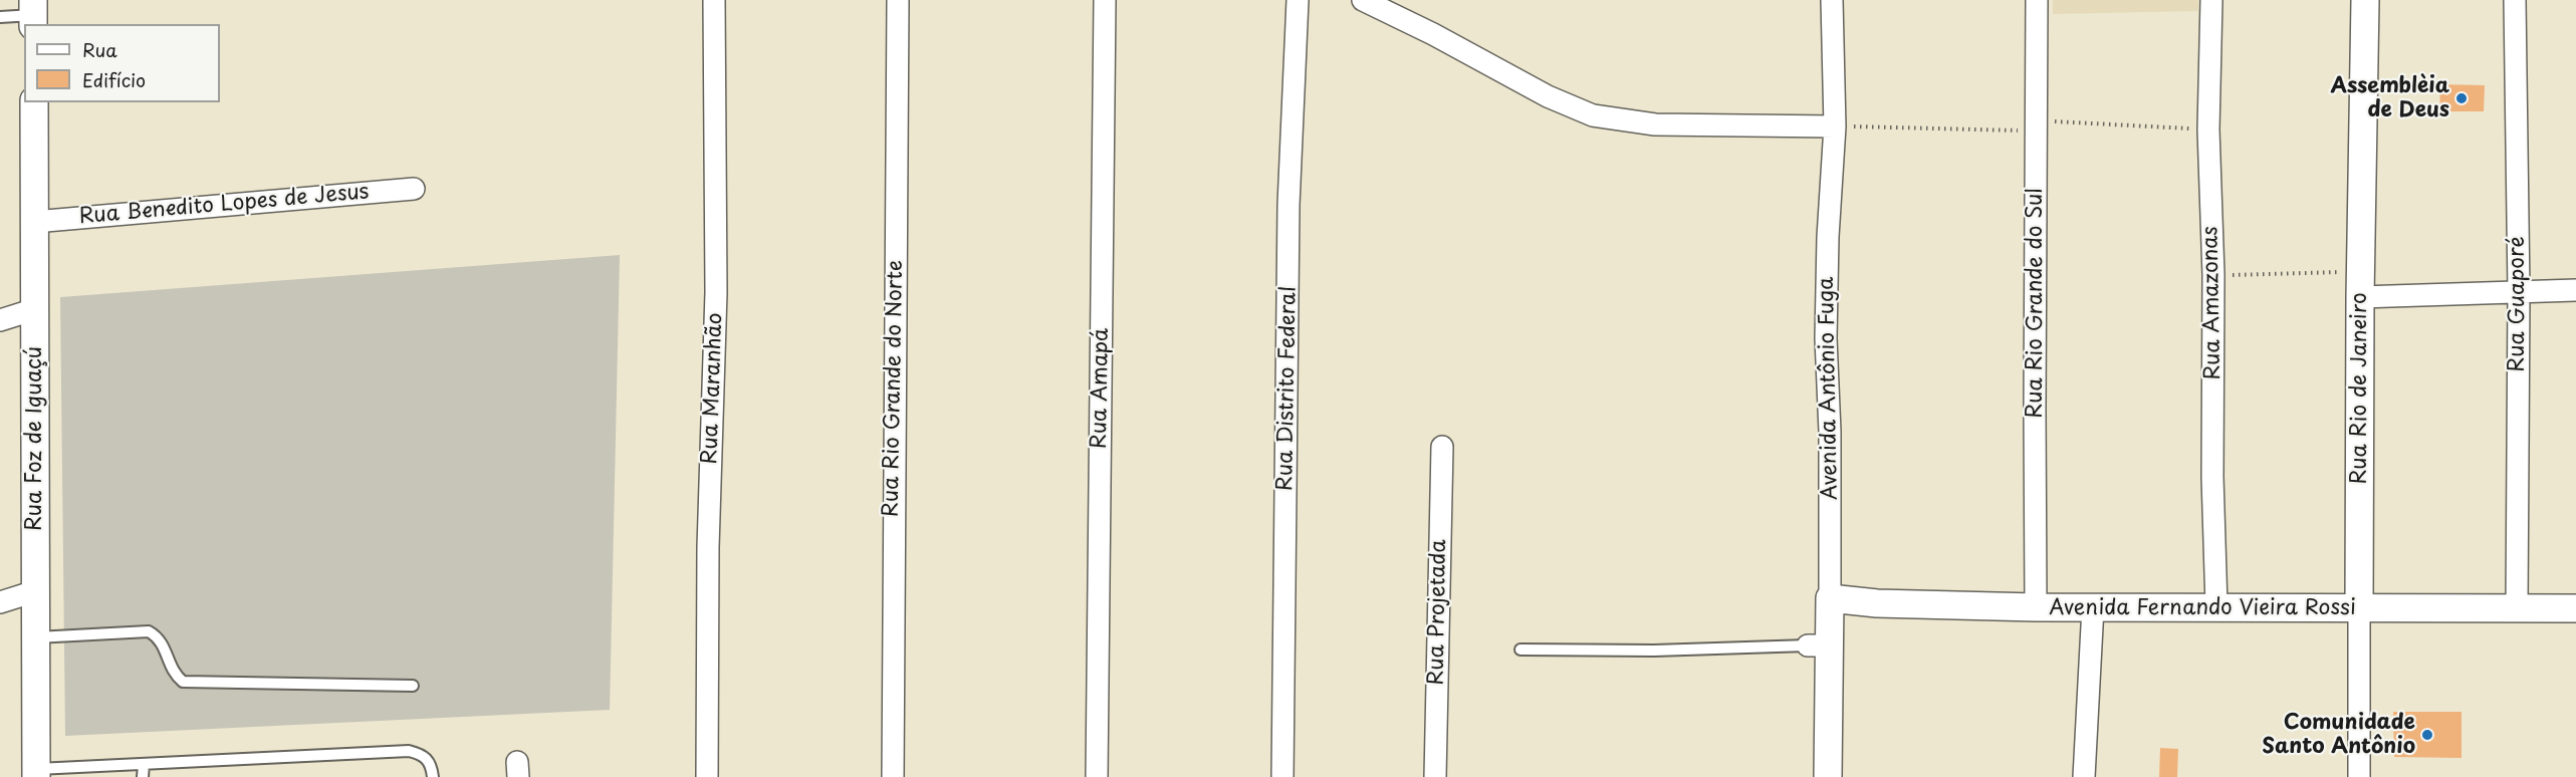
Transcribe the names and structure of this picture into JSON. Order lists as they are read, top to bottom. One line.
{"streets":{"street":["Rua Benedito Lopes de Jesus","Rua Rio Grande do Sul","Rua Amazonas","Rua Guaporé","Rua Maranhão","Rua Rio Grande do Norte","Rua Amapá","Rua Distrito Federal","Avenida Antônio Fuga","Rua Rio de Janeiro","Rua Foz de Iguaçú","Avenida Fernando Vieira Rossi","Rua Projetada"]},"crossings":[["Rua Benedito Lopes de Jesus","Rua Foz de Iguaçú"],["Rua Rio Grande do Sul","Avenida Fernando Vieira Rossi"],["Rua Amazonas","Avenida Fernando Vieira Rossi"],["Rua Guaporé","Avenida Fernando Vieira Rossi"],["Avenida Antônio Fuga","Avenida Fernando Vieira Rossi"],["Rua Rio de Janeiro","Avenida Fernando Vieira Rossi"]],"places":["Assemblèia de Deus","Comunidade Santo Antônio"],"legend":["Rua","Edifício"]}
